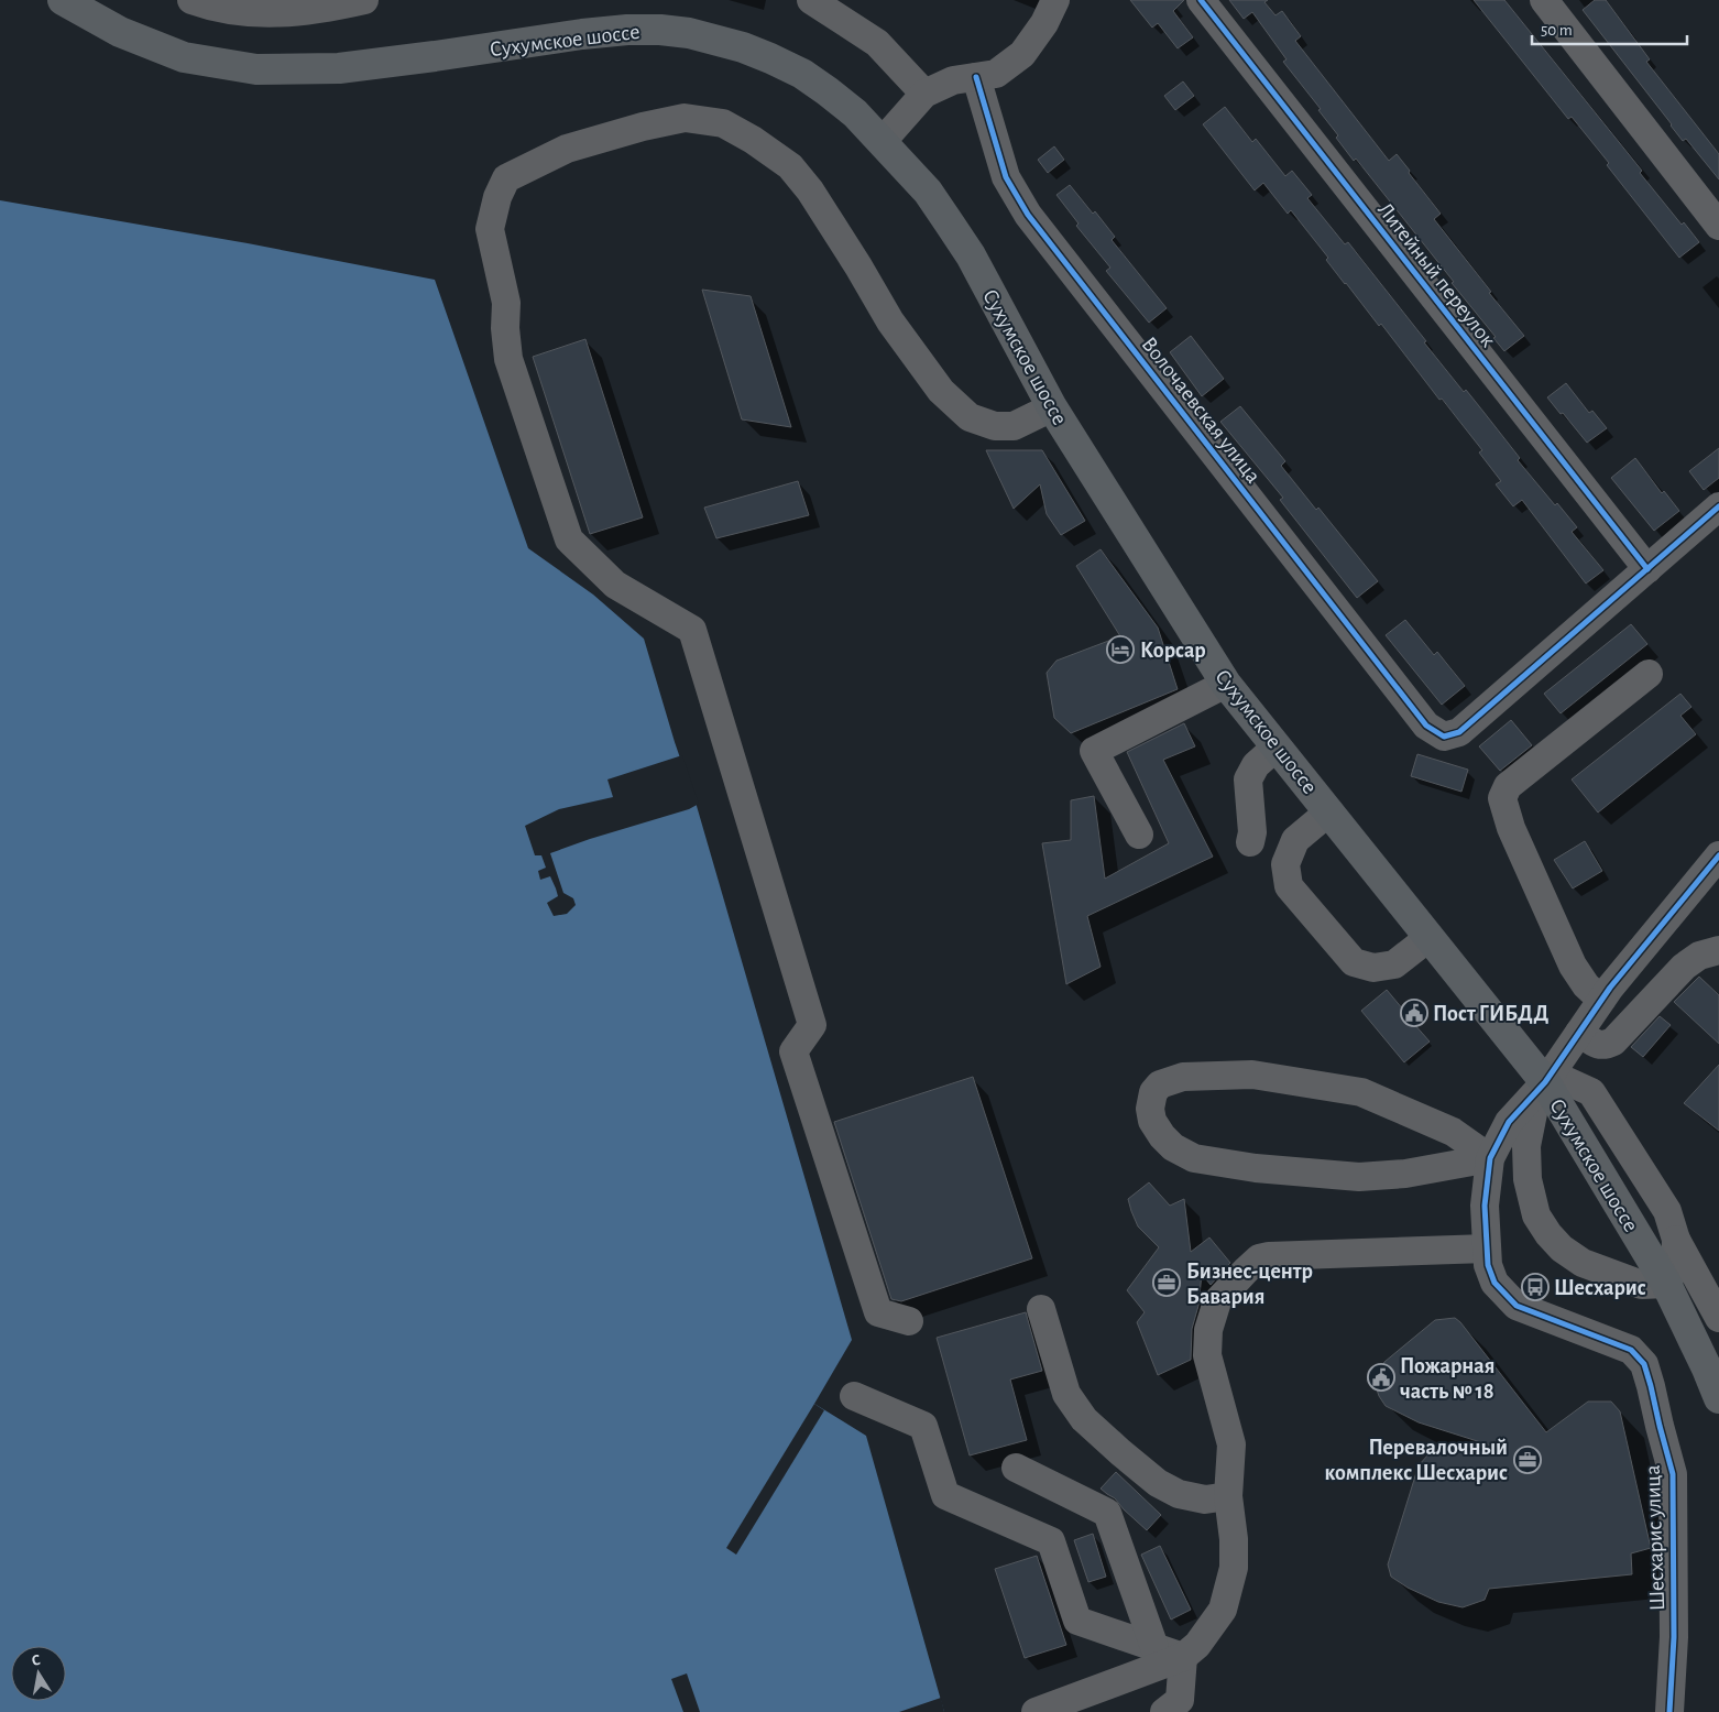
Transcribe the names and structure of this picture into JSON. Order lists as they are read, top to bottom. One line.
{"streets":{"highway":["Сухумское шоссе"],"street":["Литейный переулок","Волочаевская улица","Шесхарис улица"]},"crossings":[["Сухумское шоссе","Шесхарис улица"],["Литейный переулок","Волочаевская улица"]],"places":{"hotel":["Корсар"],"public building":["Пост ГИБДД","Пожарная часть № 18"],"office":["Бизнес-центр Бавария","Перевалочный комплекс Шесхарис"],"bus stop":["Шесхарис"]},"scale_bar":"50 m","north":"top"}
